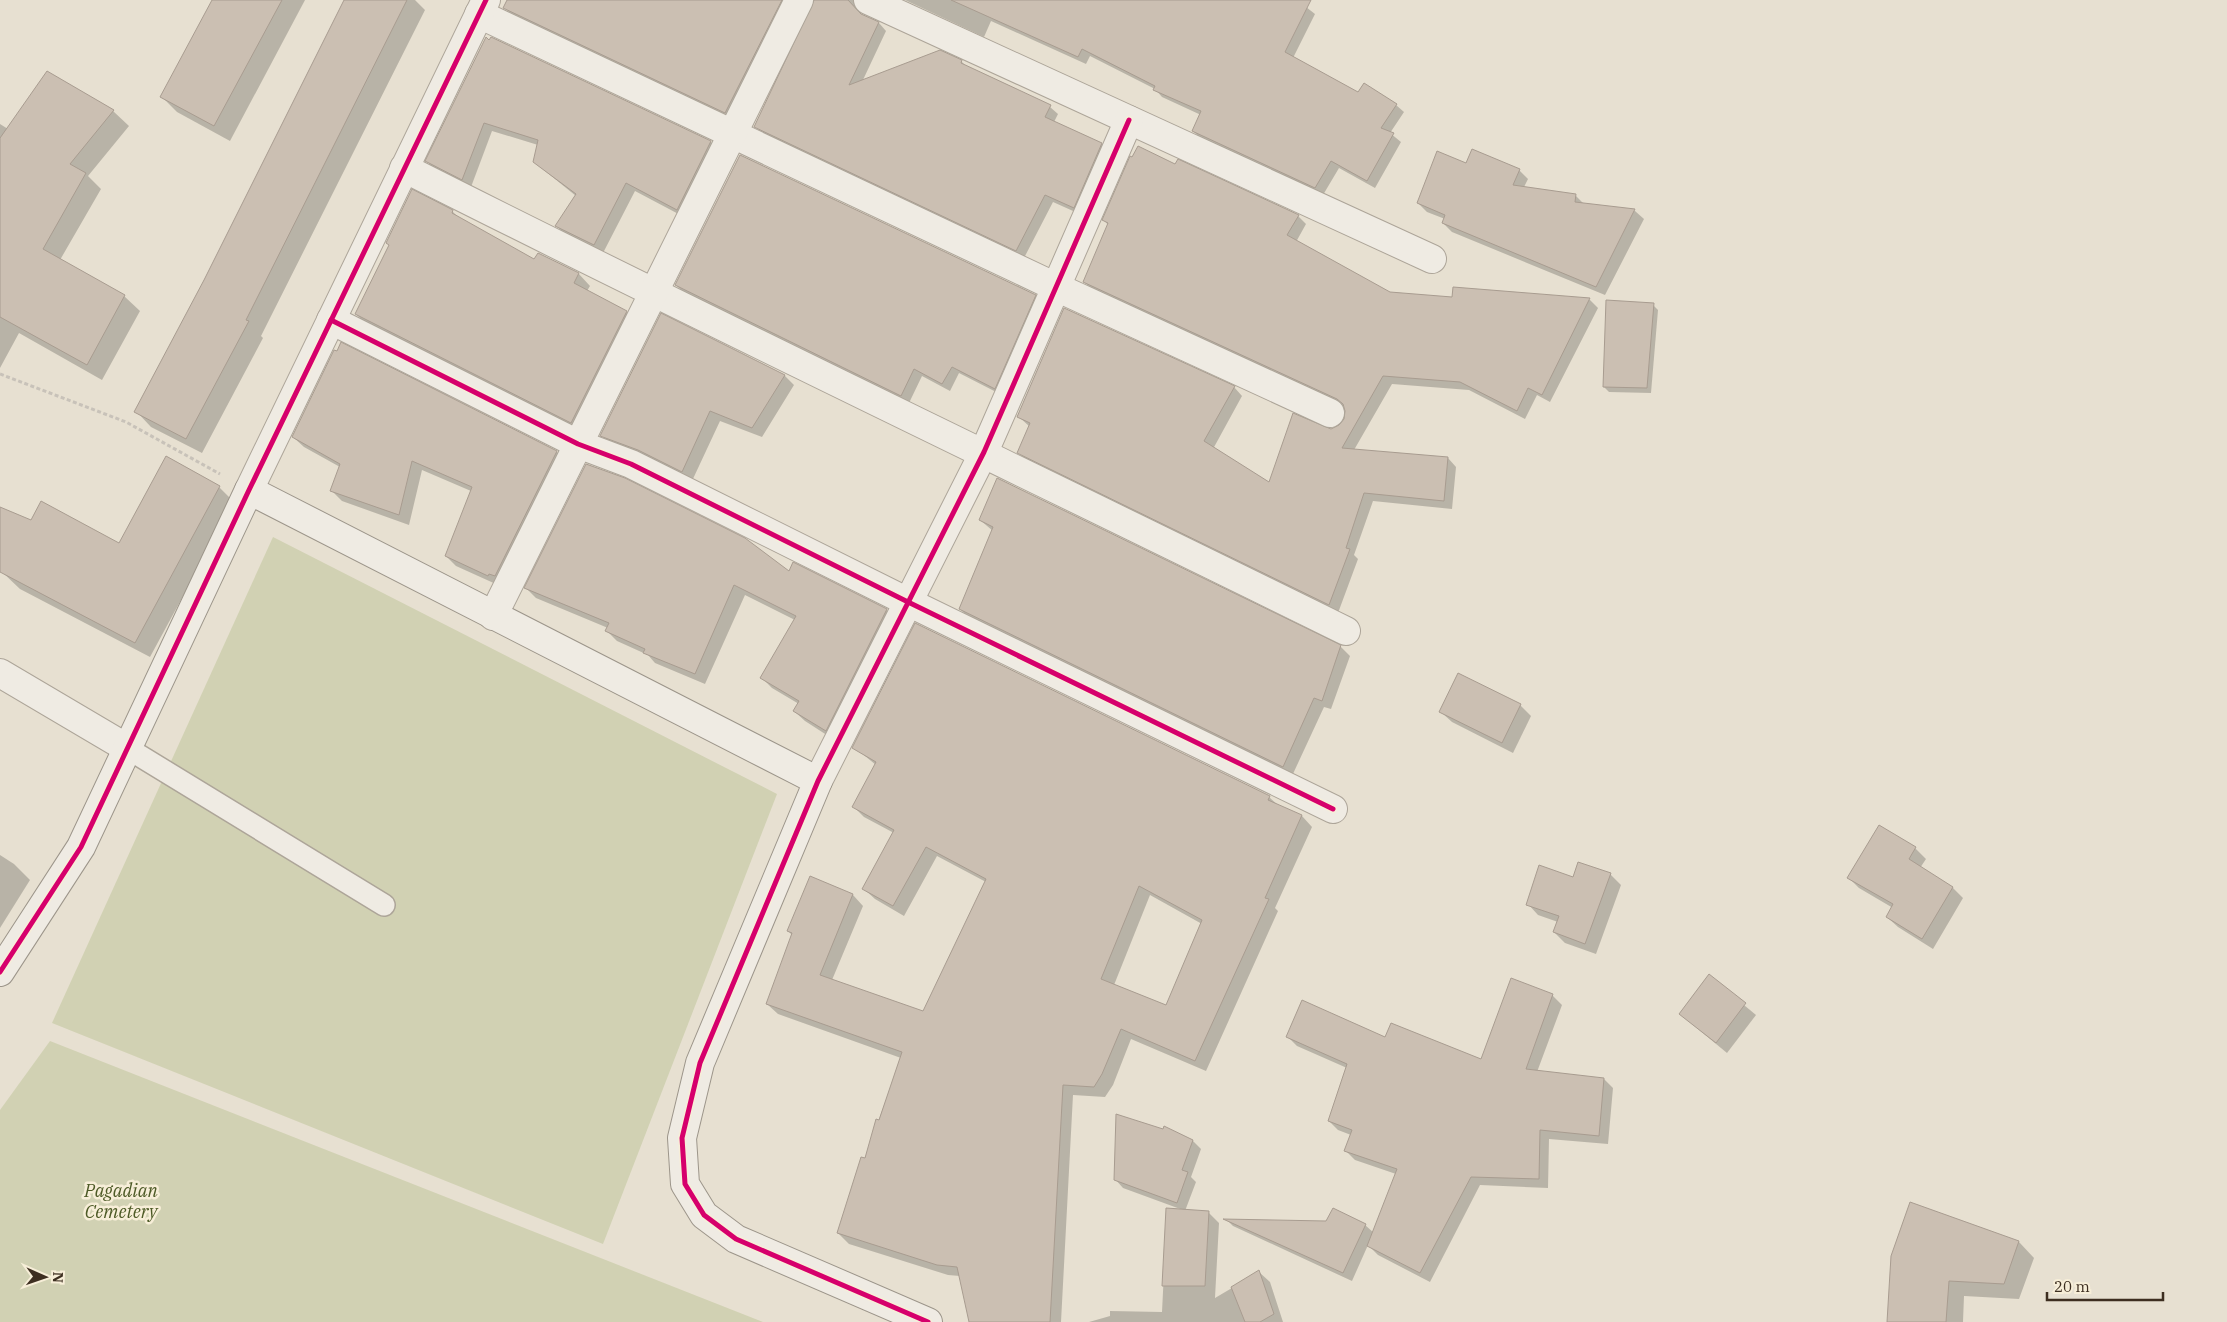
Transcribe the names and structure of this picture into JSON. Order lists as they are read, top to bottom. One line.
{"parks":["Pagadian Cemetery"],"scale_bar":"20 m","north":"right"}
